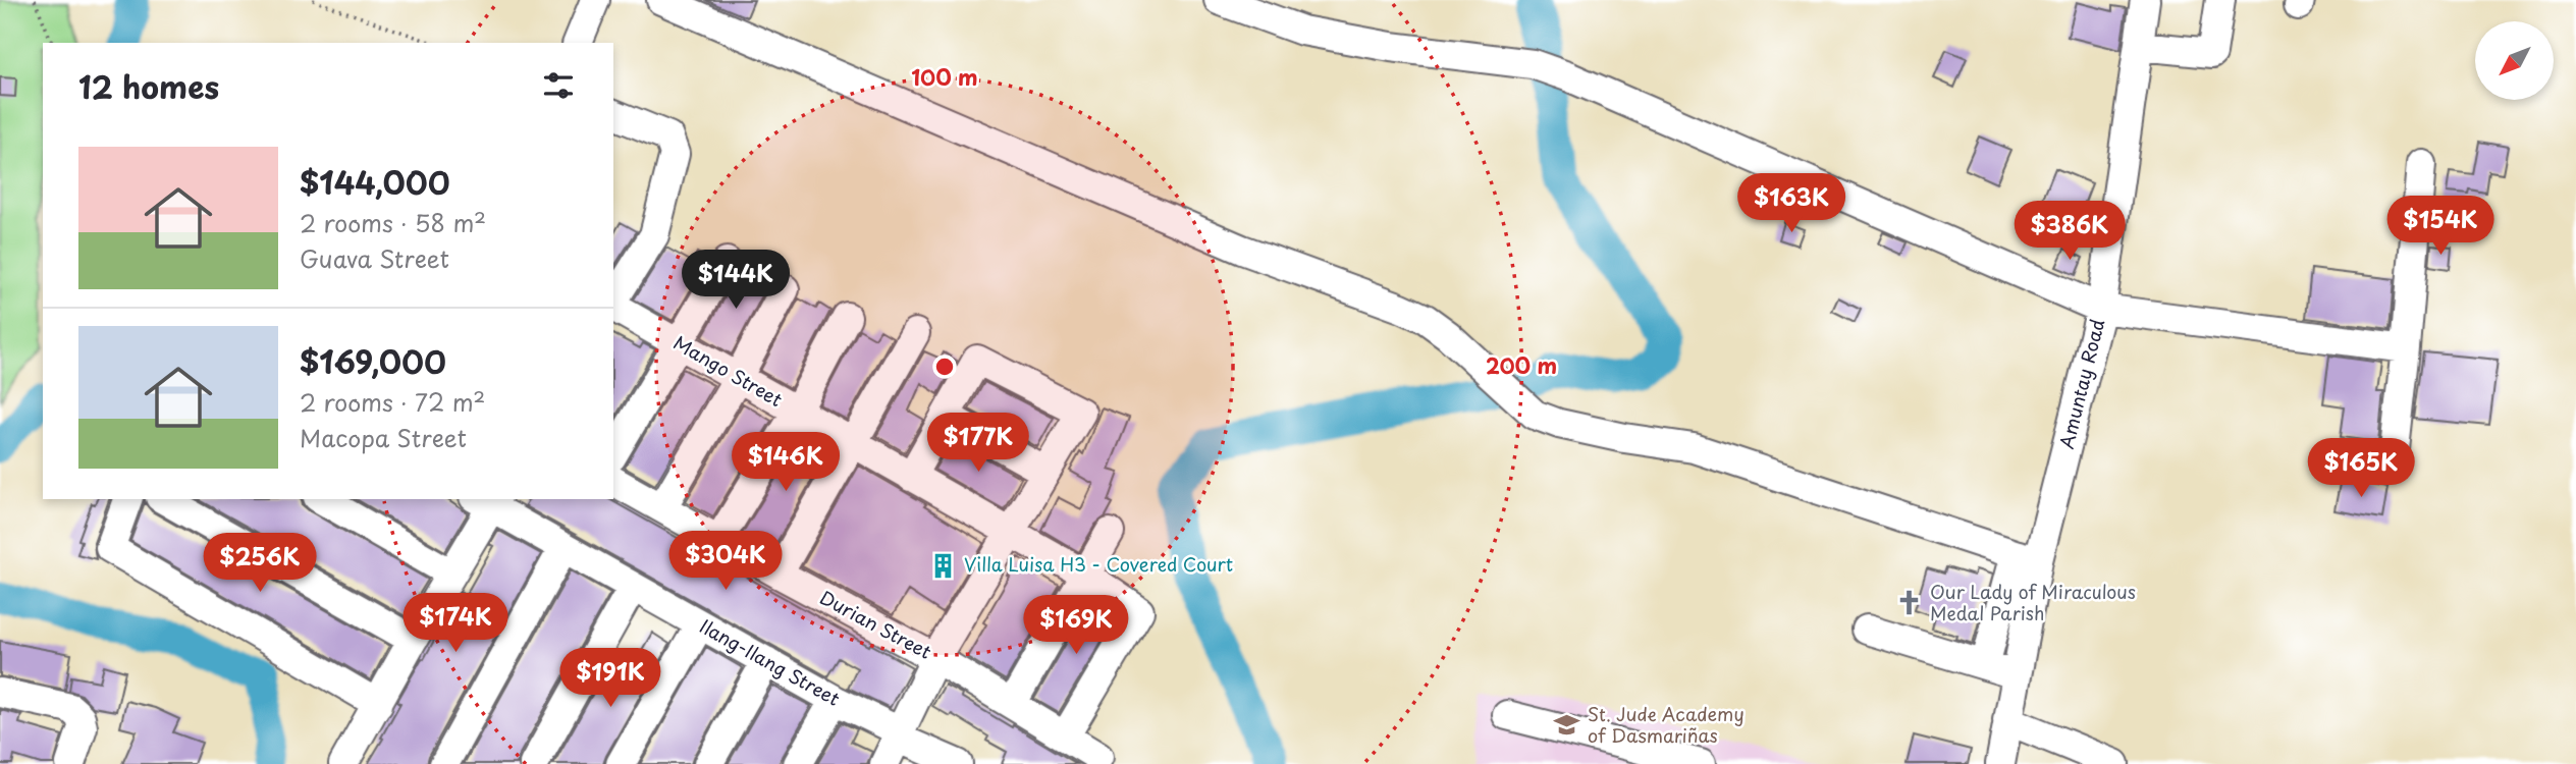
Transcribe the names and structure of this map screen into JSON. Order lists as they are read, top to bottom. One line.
{"streets":{"street":["Mango Street","Amuntay Road","Durian Street","Ilang-Ilang Street"]},"crossings":[["Mango Street","Durian Street"]],"places":{"building":["Villa Luisa H3 - Covered Court"],"church":["Our Lady of Miraculous Medal Parish"],"school or university":["St. Jude Academy of Dasmariñas"]},"north":"bottom left","page":{"heading":"12 homes","list":[{"name":"$144,000","note":"2 rooms · 58 m² · Guava Street"},{"name":"$169,000","note":"2 rooms · 72 m² · Macopa Street"}],"price":["$163K","$154K","$386K","$144K","$177K","$146K","$165K","$304K","$256K","$174K","$169K","$191K"]},"rings":["100 m","200 m"]}
